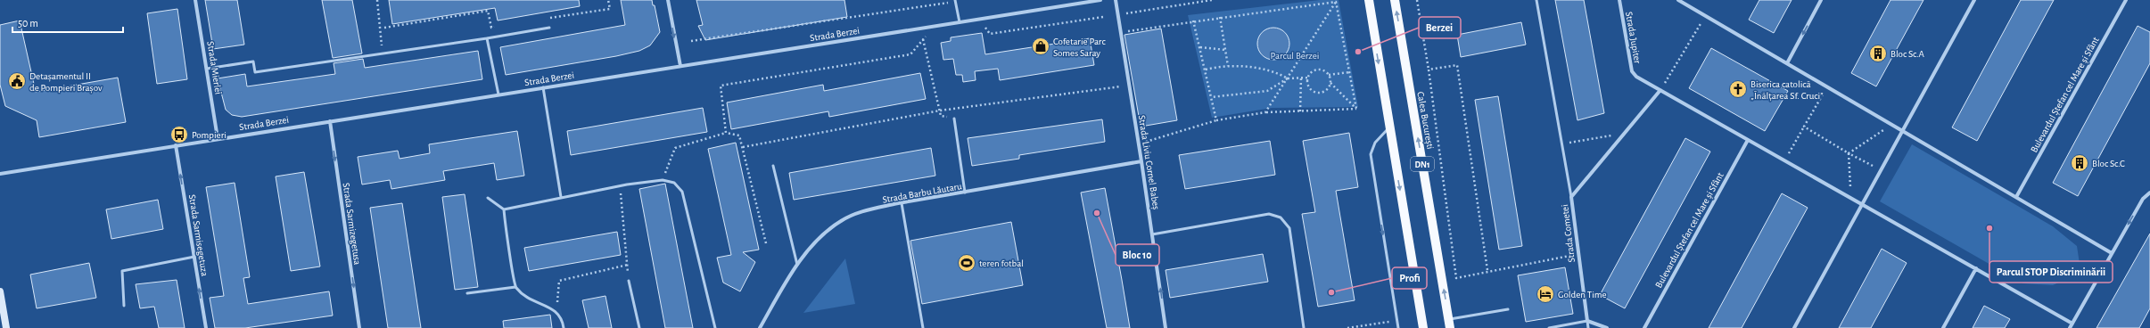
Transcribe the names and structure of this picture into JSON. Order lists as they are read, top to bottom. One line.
{"streets":{"main road":["Calea București","DN1"],"street":["Strada Berzei","Strada Jupiter","Strada Mierlei","Bulevardul Ștefan cel Mare și Sfânt","Strada Liviu Cornel Babeș","Strada Barbu Lăutaru","Strada Sarmizegetusa","Strada Cometei","Strada Sarmisegetuza"]},"crossings":[["Strada Berzei","Strada Mierlei"],["Strada Berzei","Strada Sarmizegetusa"],["Strada Berzei","Strada Sarmisegetuza"],["Strada Jupiter","Strada Cometei"],["Strada Liviu Cornel Babeș","Strada Barbu Lăutaru"]],"one_way":["Strada Sarmizegetusa","Strada Sarmisegetuza"],"parks":["Parcul Berzei"],"places":{"shop":["Cofetarie Parc Somes Saray"],"other":["Berzei","Bloc 10","Parcul STOP Discriminării","Profi"],"building":["Bloc Sc.A","Bloc Sc.C"],"public building":["Detașamentul II de Pompieri Brașov"],"church":["Biserica catolică „Înălțarea Sf. Cruci”"],"bus stop":["Pompieri"],"sports":["teren fotbal"],"hotel":["Golden Time"]},"scale_bar":"50 m"}
